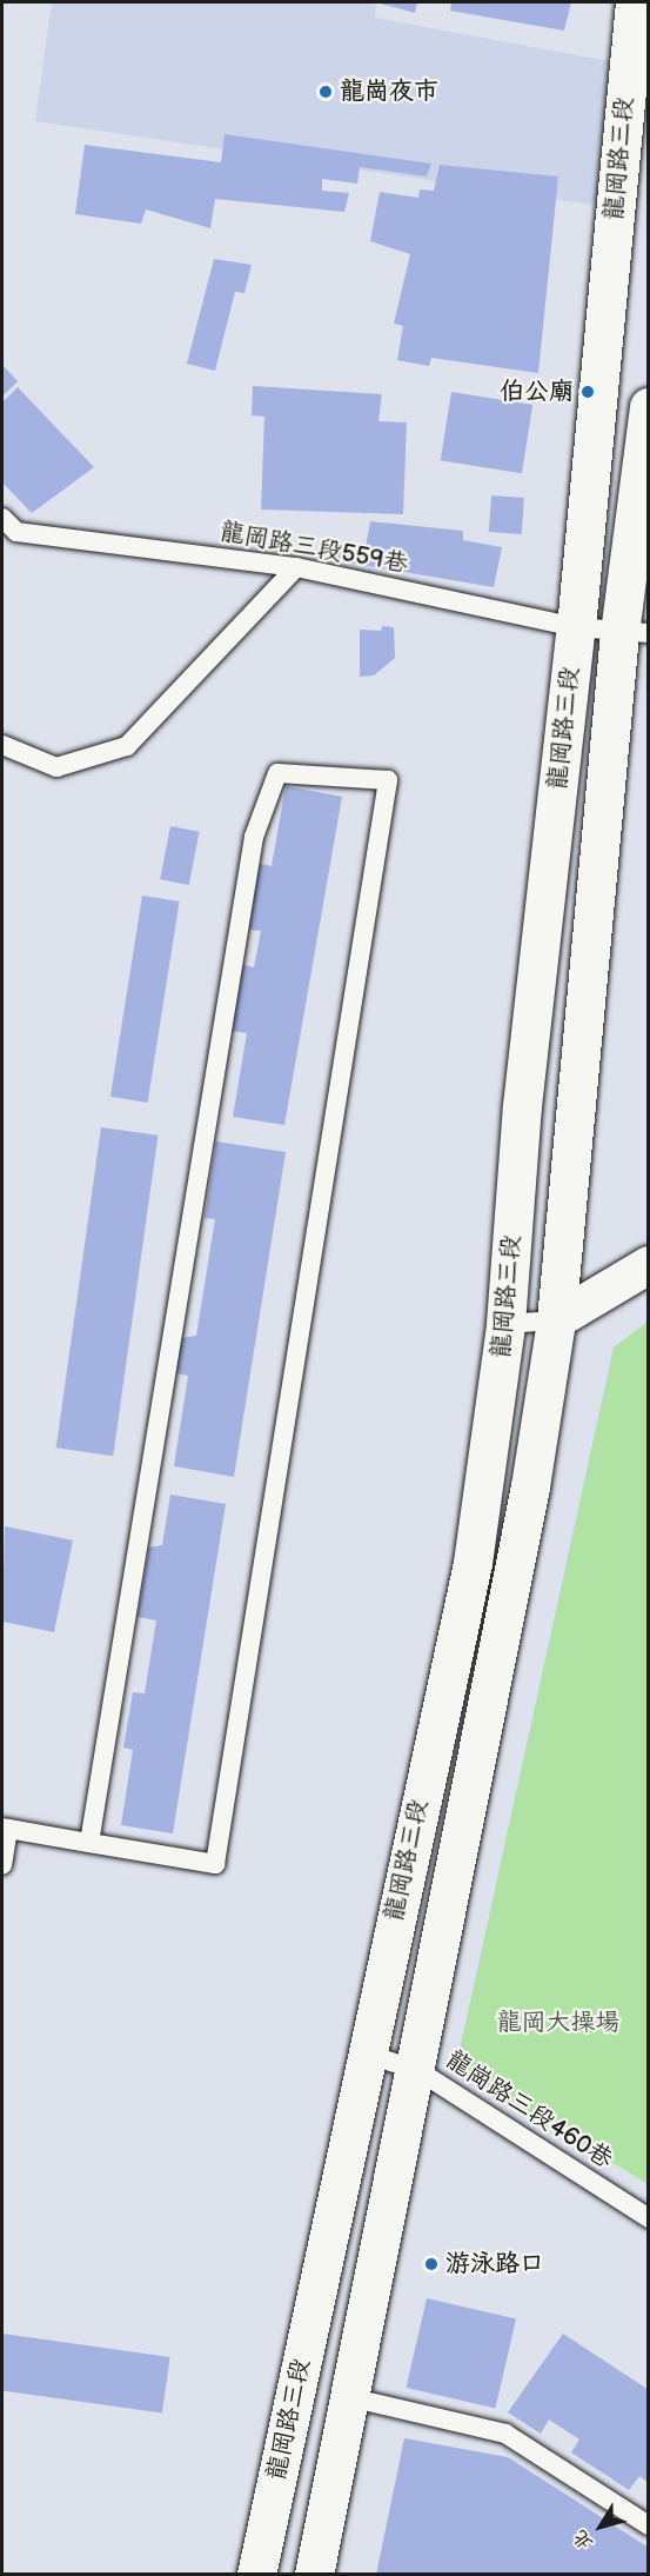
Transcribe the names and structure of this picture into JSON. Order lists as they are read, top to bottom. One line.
{"streets":{"main road":["龍岡路三段"],"lane":["龍岡路三段559巷","龍崗路三段460巷"]},"crossings":[["龍岡路三段","龍岡路三段559巷"],["龍岡路三段","龍崗路三段460巷"]],"parks":["龍岡大操場"],"places":["龍崗夜市","伯公廟","游泳路口"],"north":"bottom left"}
